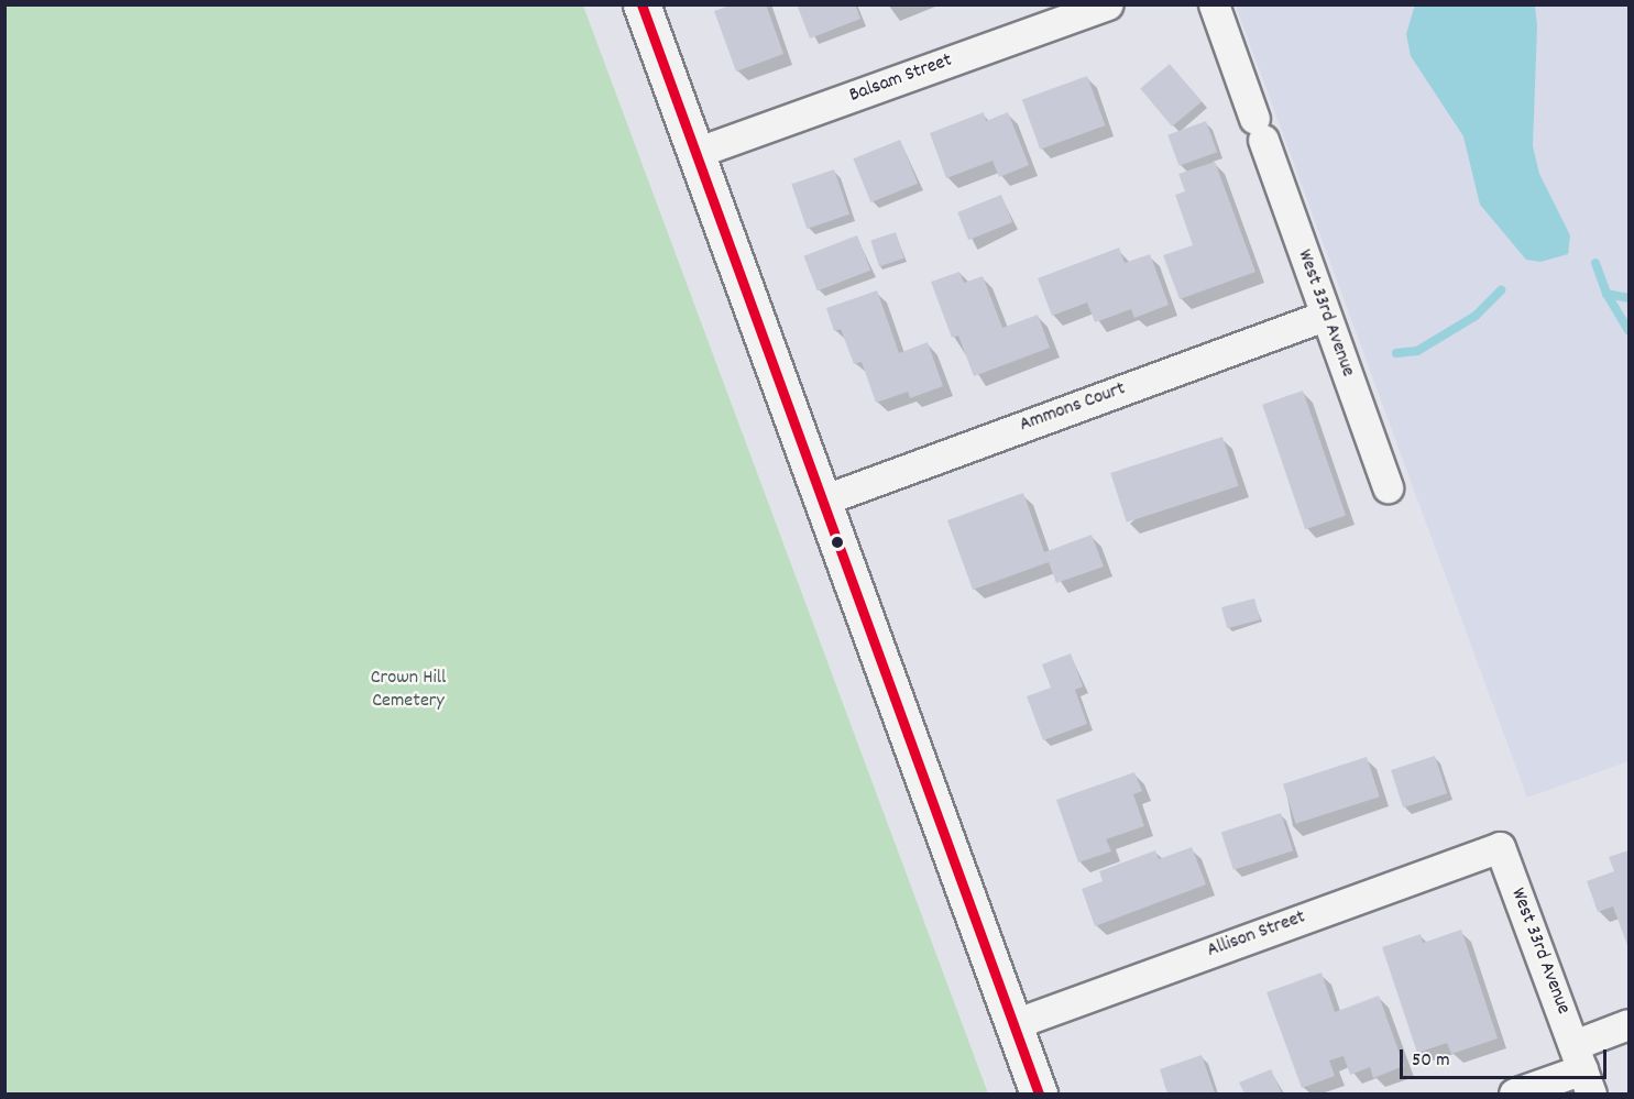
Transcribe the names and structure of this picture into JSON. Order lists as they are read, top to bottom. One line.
{"streets":{"street":["Balsam Street","West 33rd Avenue","Ammons Court","Allison Street"]},"crossings":[["West 33rd Avenue","Ammons Court"],["West 33rd Avenue","Allison Street"]],"parks":["Crown Hill Cemetery"],"scale_bar":"50 m"}
